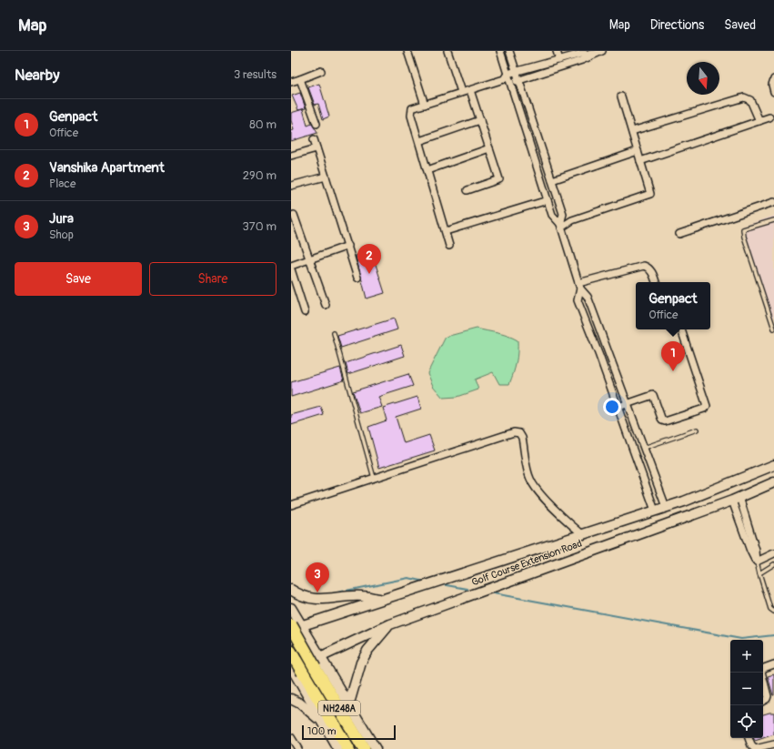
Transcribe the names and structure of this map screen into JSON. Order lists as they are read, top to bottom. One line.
{"streets":{"highway":["NH248A"],"main road":["Golf Course Extension Road"]},"crossings":[["Golf Course Extension Road","NH248A"]],"scale_bar":"100 m","north":"bottom","page":{"header":"Map","nav":["Map","Directions","Saved"],"heading":["Nearby","3 results"],"list":[{"mark":"1","name":"Genpact","note":"Office","value":"80 m"},{"mark":"2","name":"Vanshika Apartment","note":"Place","value":"290 m"},{"mark":"3","name":"Jura","note":"Shop","value":"370 m"}],"pins":["2","1","3"],"buttons":["Save","Share"],"popup":["Genpact","Office"],"map_buttons":["+","−"],"scale":"100 m"}}
